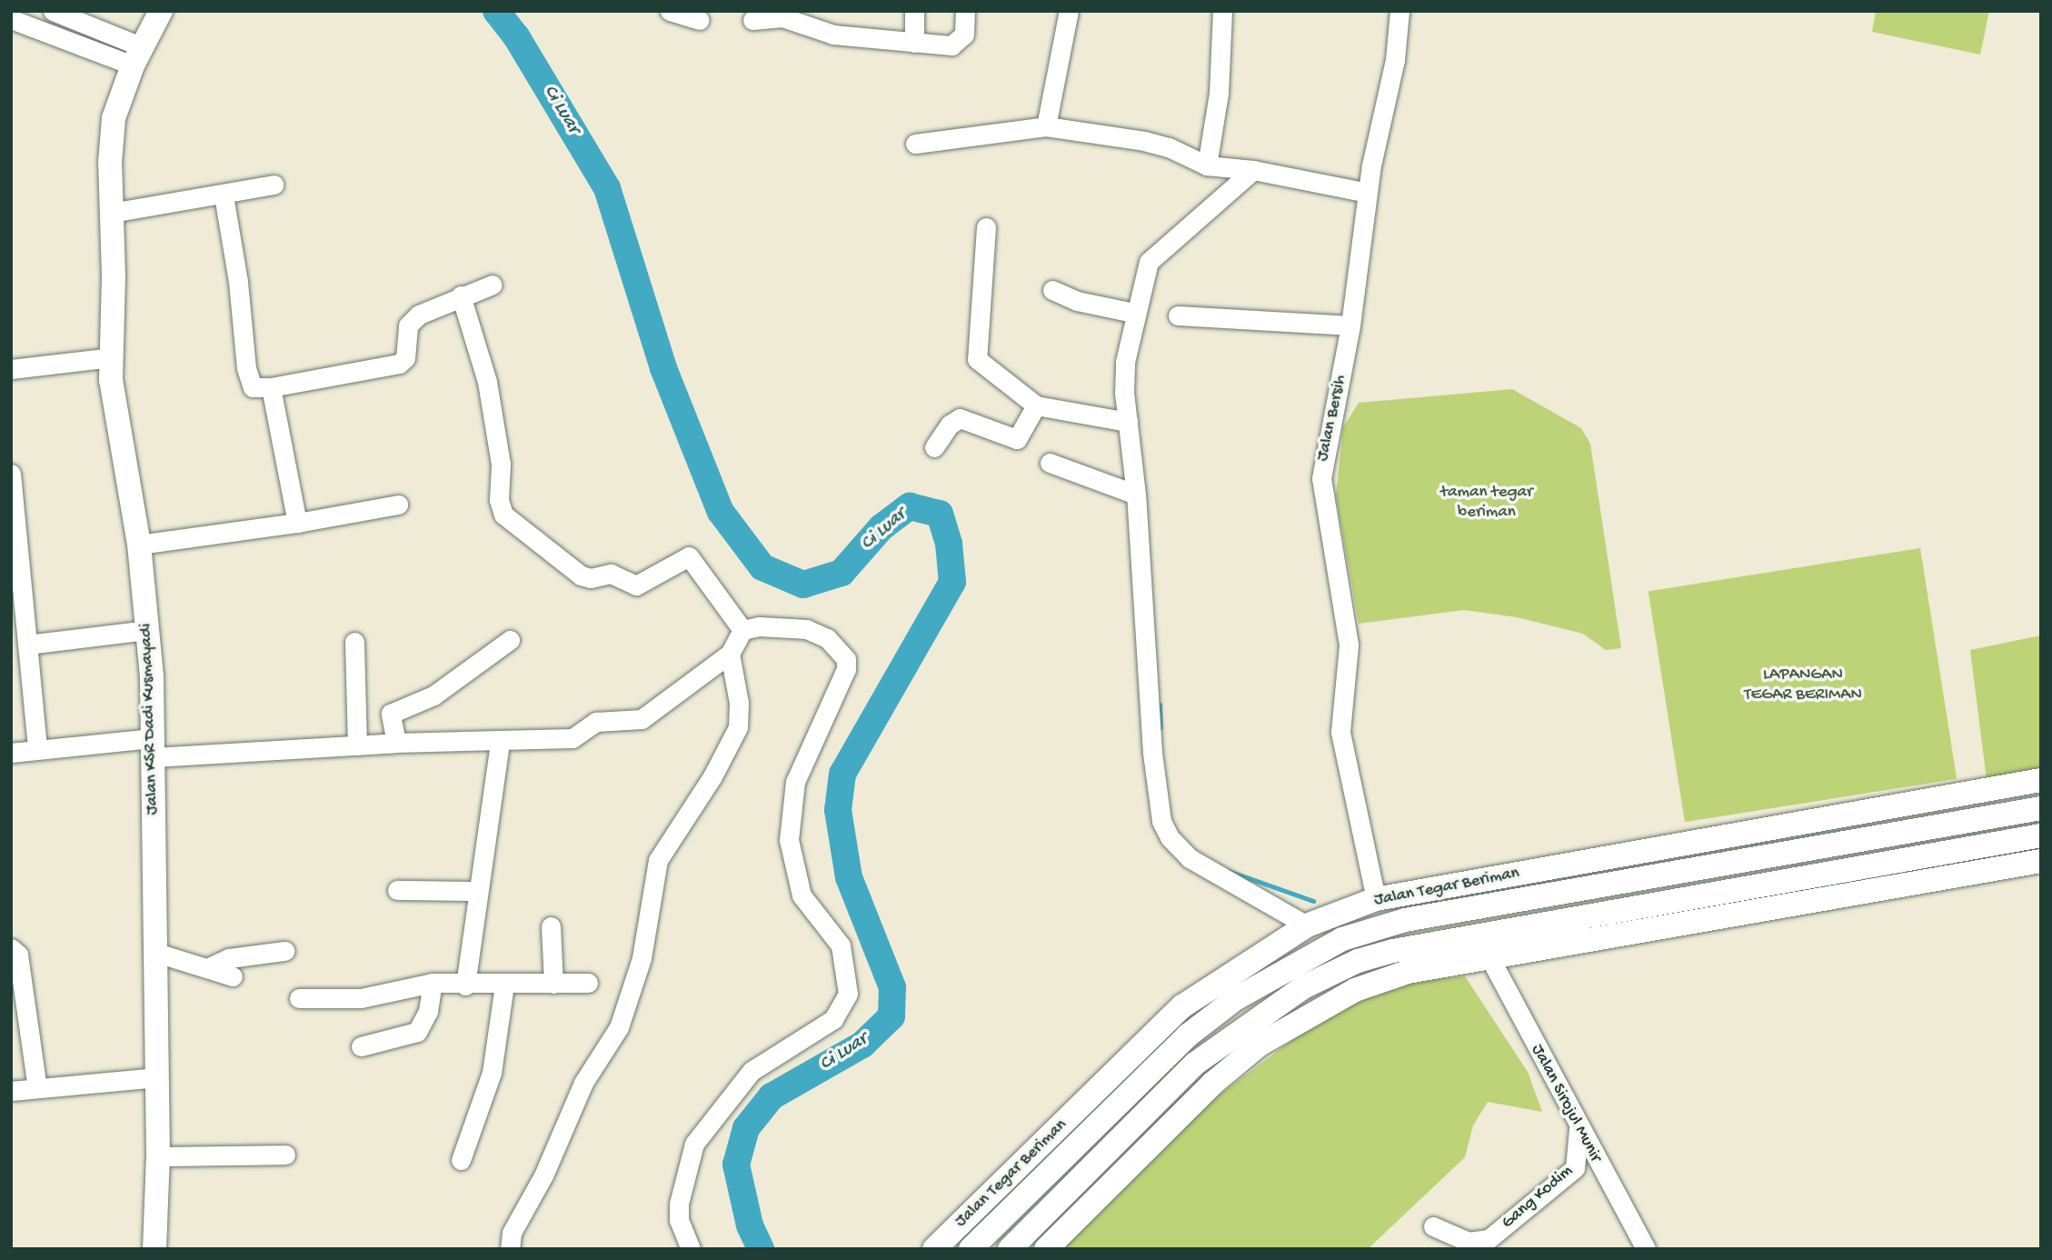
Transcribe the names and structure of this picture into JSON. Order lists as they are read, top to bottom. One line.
{"streets":{"main road":["Jalan KSR Dadi Kusmayadi","Jalan Tegar Beriman"],"street":["Jalan Bersih","Jalan Sirojul Munir","Gang Kodim"]},"crossings":[["Jalan Bersih","Jalan Tegar Beriman"],["Jalan Sirojul Munir","Gang Kodim"]],"water":["Ci Luar"],"parks":["taman tegar beriman","LAPANGAN TEGAR BERIMAN"]}
